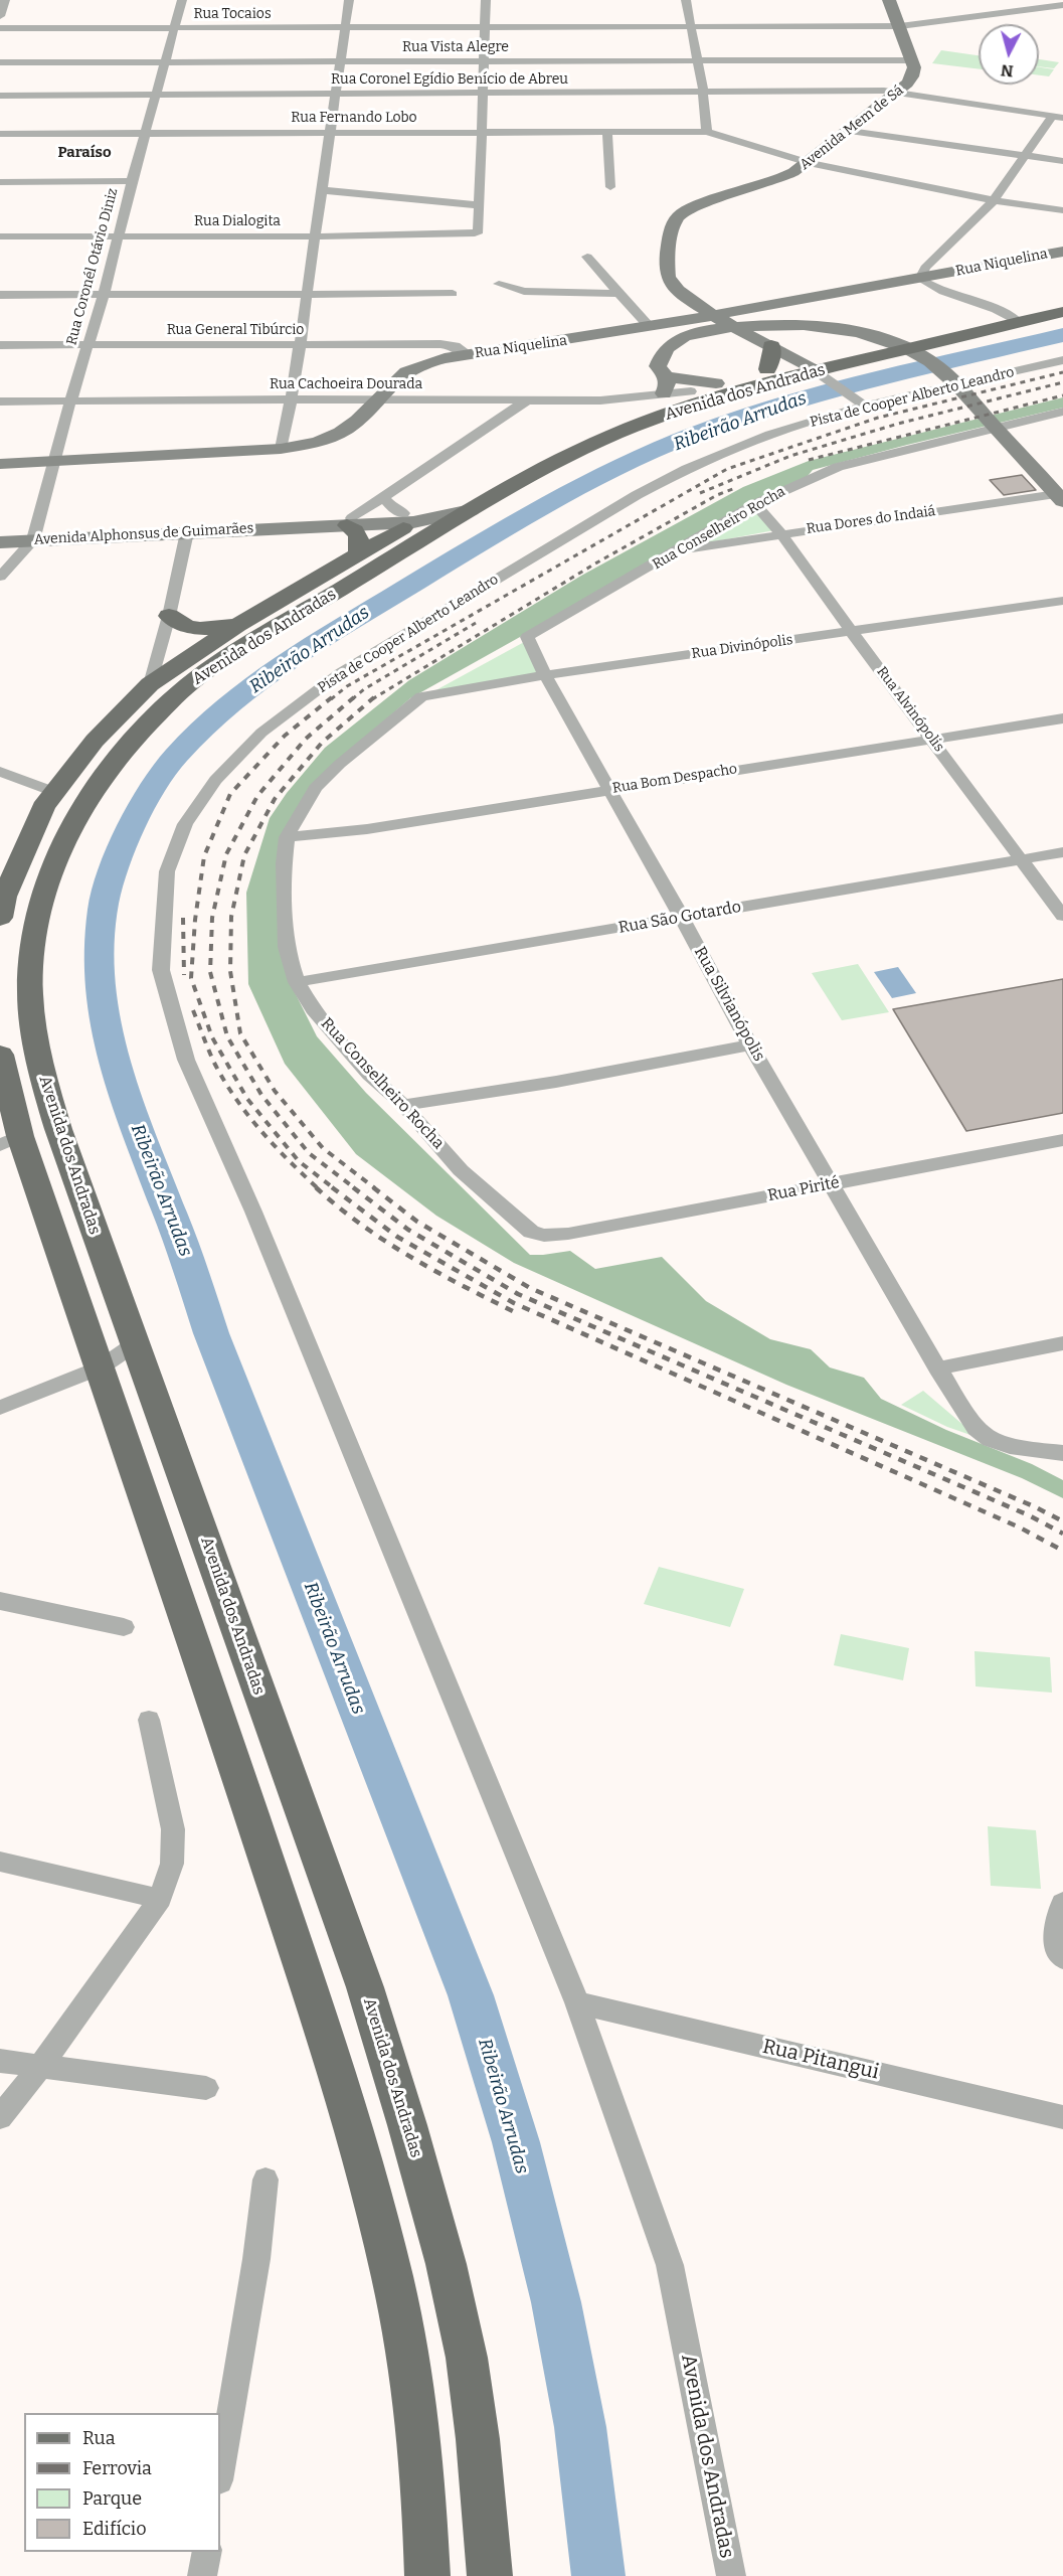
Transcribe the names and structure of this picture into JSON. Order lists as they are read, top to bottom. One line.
{"streets":{"main road":["Avenida dos Andradas"],"street":["Rua Tocaios","Rua Vista Alegre","Rua Coronel Egídio Benício de Abreu","Rua Fernando Lobo","Avenida Mem de Sá","Rua Dialogita","Rua Niquelina","Rua Coronél Otávio Diniz","Rua General Tibúrcio","Rua Cachoeira Dourada","Pista de Cooper Alberto Leandro","Rua Dores do Indaiá","Rua Conselheiro Rocha","Avenida Alphonsus de Guimarães","Rua Divinópolis","Rua Alvinópolis","Rua Bom Despacho","Rua São Gotardo","Rua Silvianópolis","Rua Pirité","Rua Pitangui"]},"crossings":[["Rua Tocaios","Rua Coronél Otávio Diniz"],["Rua Vista Alegre","Avenida Mem de Sá"],["Rua Vista Alegre","Rua Coronél Otávio Diniz"],["Rua Coronel Egídio Benício de Abreu","Avenida Mem de Sá"],["Rua Coronel Egídio Benício de Abreu","Rua Coronél Otávio Diniz"],["Rua Fernando Lobo","Avenida Mem de Sá"],["Rua Fernando Lobo","Rua Coronél Otávio Diniz"],["Avenida Mem de Sá","Rua Niquelina"],["Avenida Mem de Sá","Avenida dos Andradas"],["Rua Dialogita","Rua Coronél Otávio Diniz"],["Rua Niquelina","Rua Coronél Otávio Diniz"],["Rua Niquelina","Rua General Tibúrcio"],["Rua Niquelina","Rua Cachoeira Dourada"],["Rua Coronél Otávio Diniz","Rua General Tibúrcio"],["Rua Coronél Otávio Diniz","Rua Cachoeira Dourada"],["Rua Coronél Otávio Diniz","Avenida Alphonsus de Guimarães"],["Rua Cachoeira Dourada","Avenida dos Andradas"],["Avenida dos Andradas","Pista de Cooper Alberto Leandro"],["Avenida dos Andradas","Avenida Alphonsus de Guimarães"],["Avenida dos Andradas","Rua Pitangui"],["Rua Dores do Indaiá","Rua Conselheiro Rocha"],["Rua Dores do Indaiá","Rua Alvinópolis"],["Rua Conselheiro Rocha","Rua Divinópolis"],["Rua Conselheiro Rocha","Rua Alvinópolis"],["Rua Conselheiro Rocha","Rua Bom Despacho"],["Rua Conselheiro Rocha","Rua São Gotardo"],["Rua Conselheiro Rocha","Rua Silvianópolis"],["Rua Conselheiro Rocha","Rua Pirité"],["Rua Divinópolis","Rua Alvinópolis"],["Rua Divinópolis","Rua Silvianópolis"],["Rua Alvinópolis","Rua Bom Despacho"],["Rua Alvinópolis","Rua São Gotardo"],["Rua Bom Despacho","Rua Silvianópolis"],["Rua São Gotardo","Rua Silvianópolis"],["Rua Silvianópolis","Rua Pirité"]],"districts":["Paraíso"],"water":["Ribeirão Arrudas"],"legend":["Rua","Ferrovia","Parque","Edifício"],"north":"bottom"}
